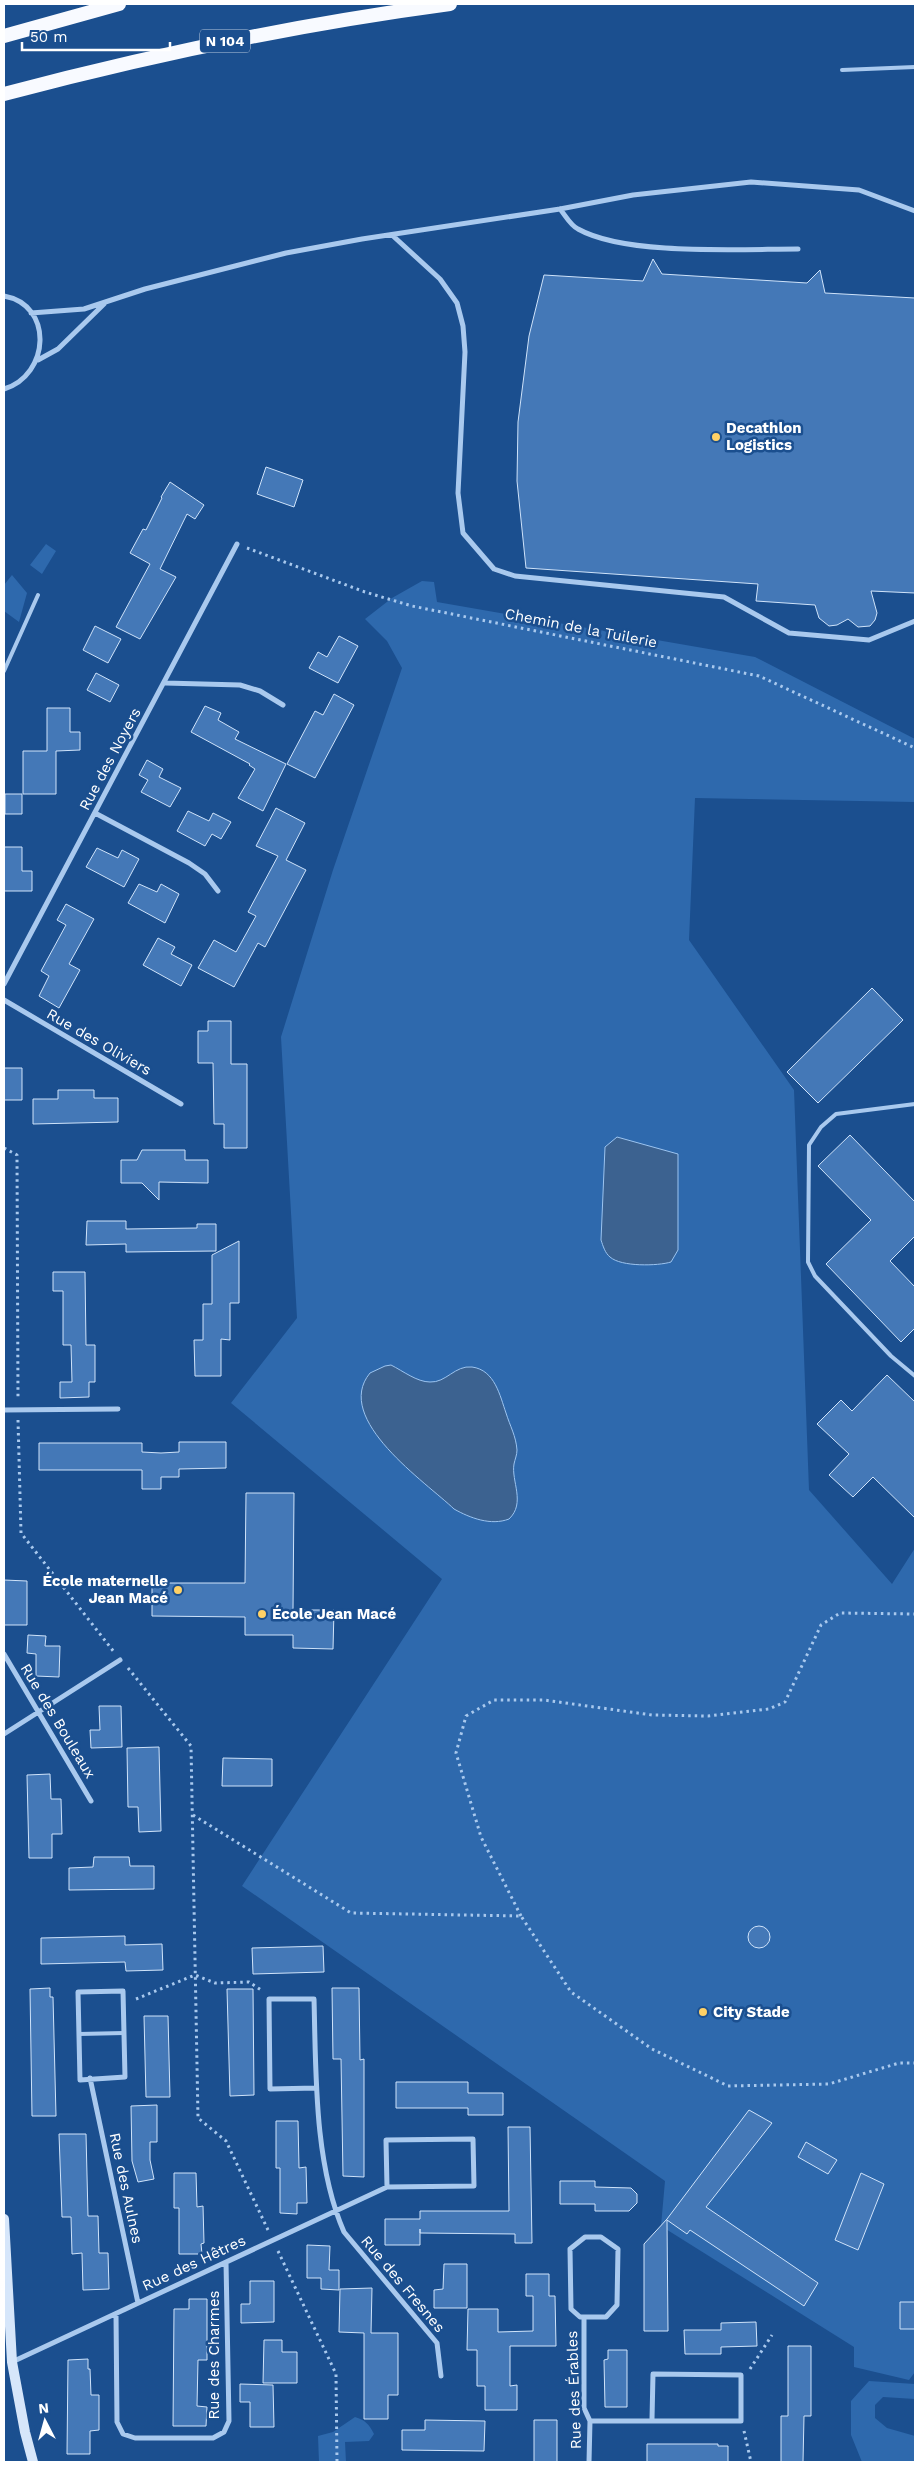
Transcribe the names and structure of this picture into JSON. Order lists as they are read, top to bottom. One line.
{"streets":{"highway":["N 104"],"street":["Rue des Noyers","Rue des Oliviers","Rue des Bouleaux","Rue des Aulnes","Rue des Hêtres","Rue des Fresnes","Rue des Charmes","Rue des Érables"],"path":["Chemin de la Tuilerie"]},"crossings":[["Chemin de la Tuilerie","Rue des Noyers"],["Rue des Aulnes","Rue des Hêtres"],["Rue des Hêtres","Rue des Fresnes"],["Rue des Hêtres","Rue des Charmes"]],"places":["Decathlon Logistics","École maternelle Jean Macé","École Jean Macé","City Stade"],"scale_bar":"50 m","north":"top"}
